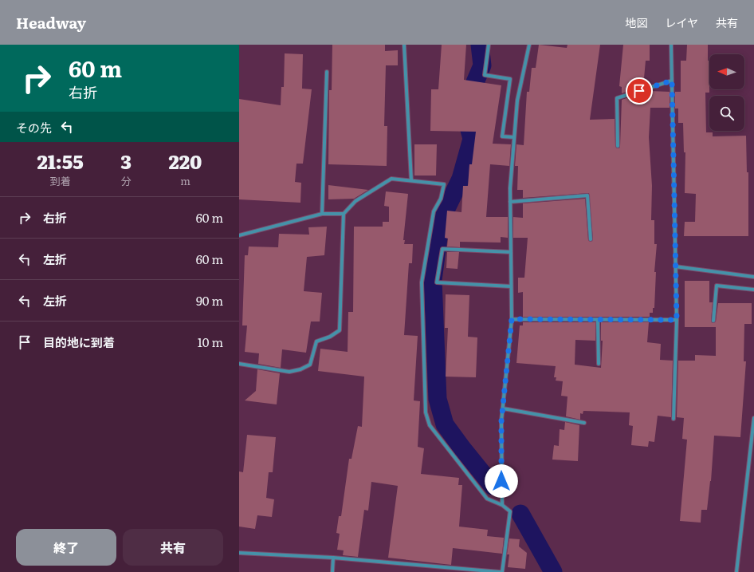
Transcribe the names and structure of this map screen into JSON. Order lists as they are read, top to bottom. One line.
{"north":"left","page":{"header":"Headway","nav":["地図","レイヤ","共有"],"turn":["60 m","右折"],"then":"その先","eta":["21:55","到着","3","分","220","m"],"list":[{"name":"右折","value":"60 m"},{"name":"左折","value":"60 m"},{"name":"左折","value":"90 m"},{"name":"目的地に到着","value":"10 m"}],"buttons":["終了","共有"]}}
